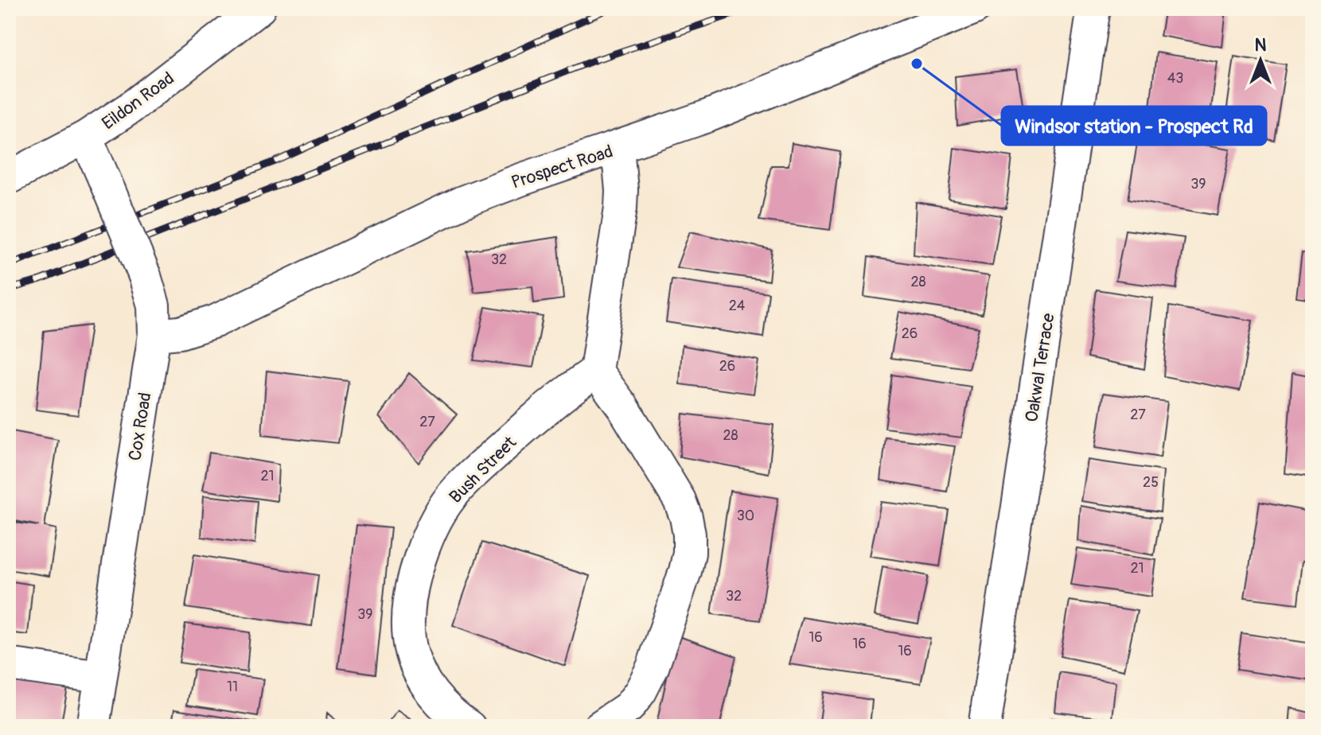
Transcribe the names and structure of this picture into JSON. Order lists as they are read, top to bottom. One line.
{"streets":{"street":["Eildon Road","Prospect Road","Oakwal Terrace","Cox Road","Bush Street"]},"crossings":[["Eildon Road","Cox Road"],["Prospect Road","Cox Road"]],"places":["Windsor station - Prospect Rd"],"house_numbers":["43","39","32","28","24","26","26","27","27","28","21","25","30","21","32","39","16","16","16","11"],"north":"top"}
